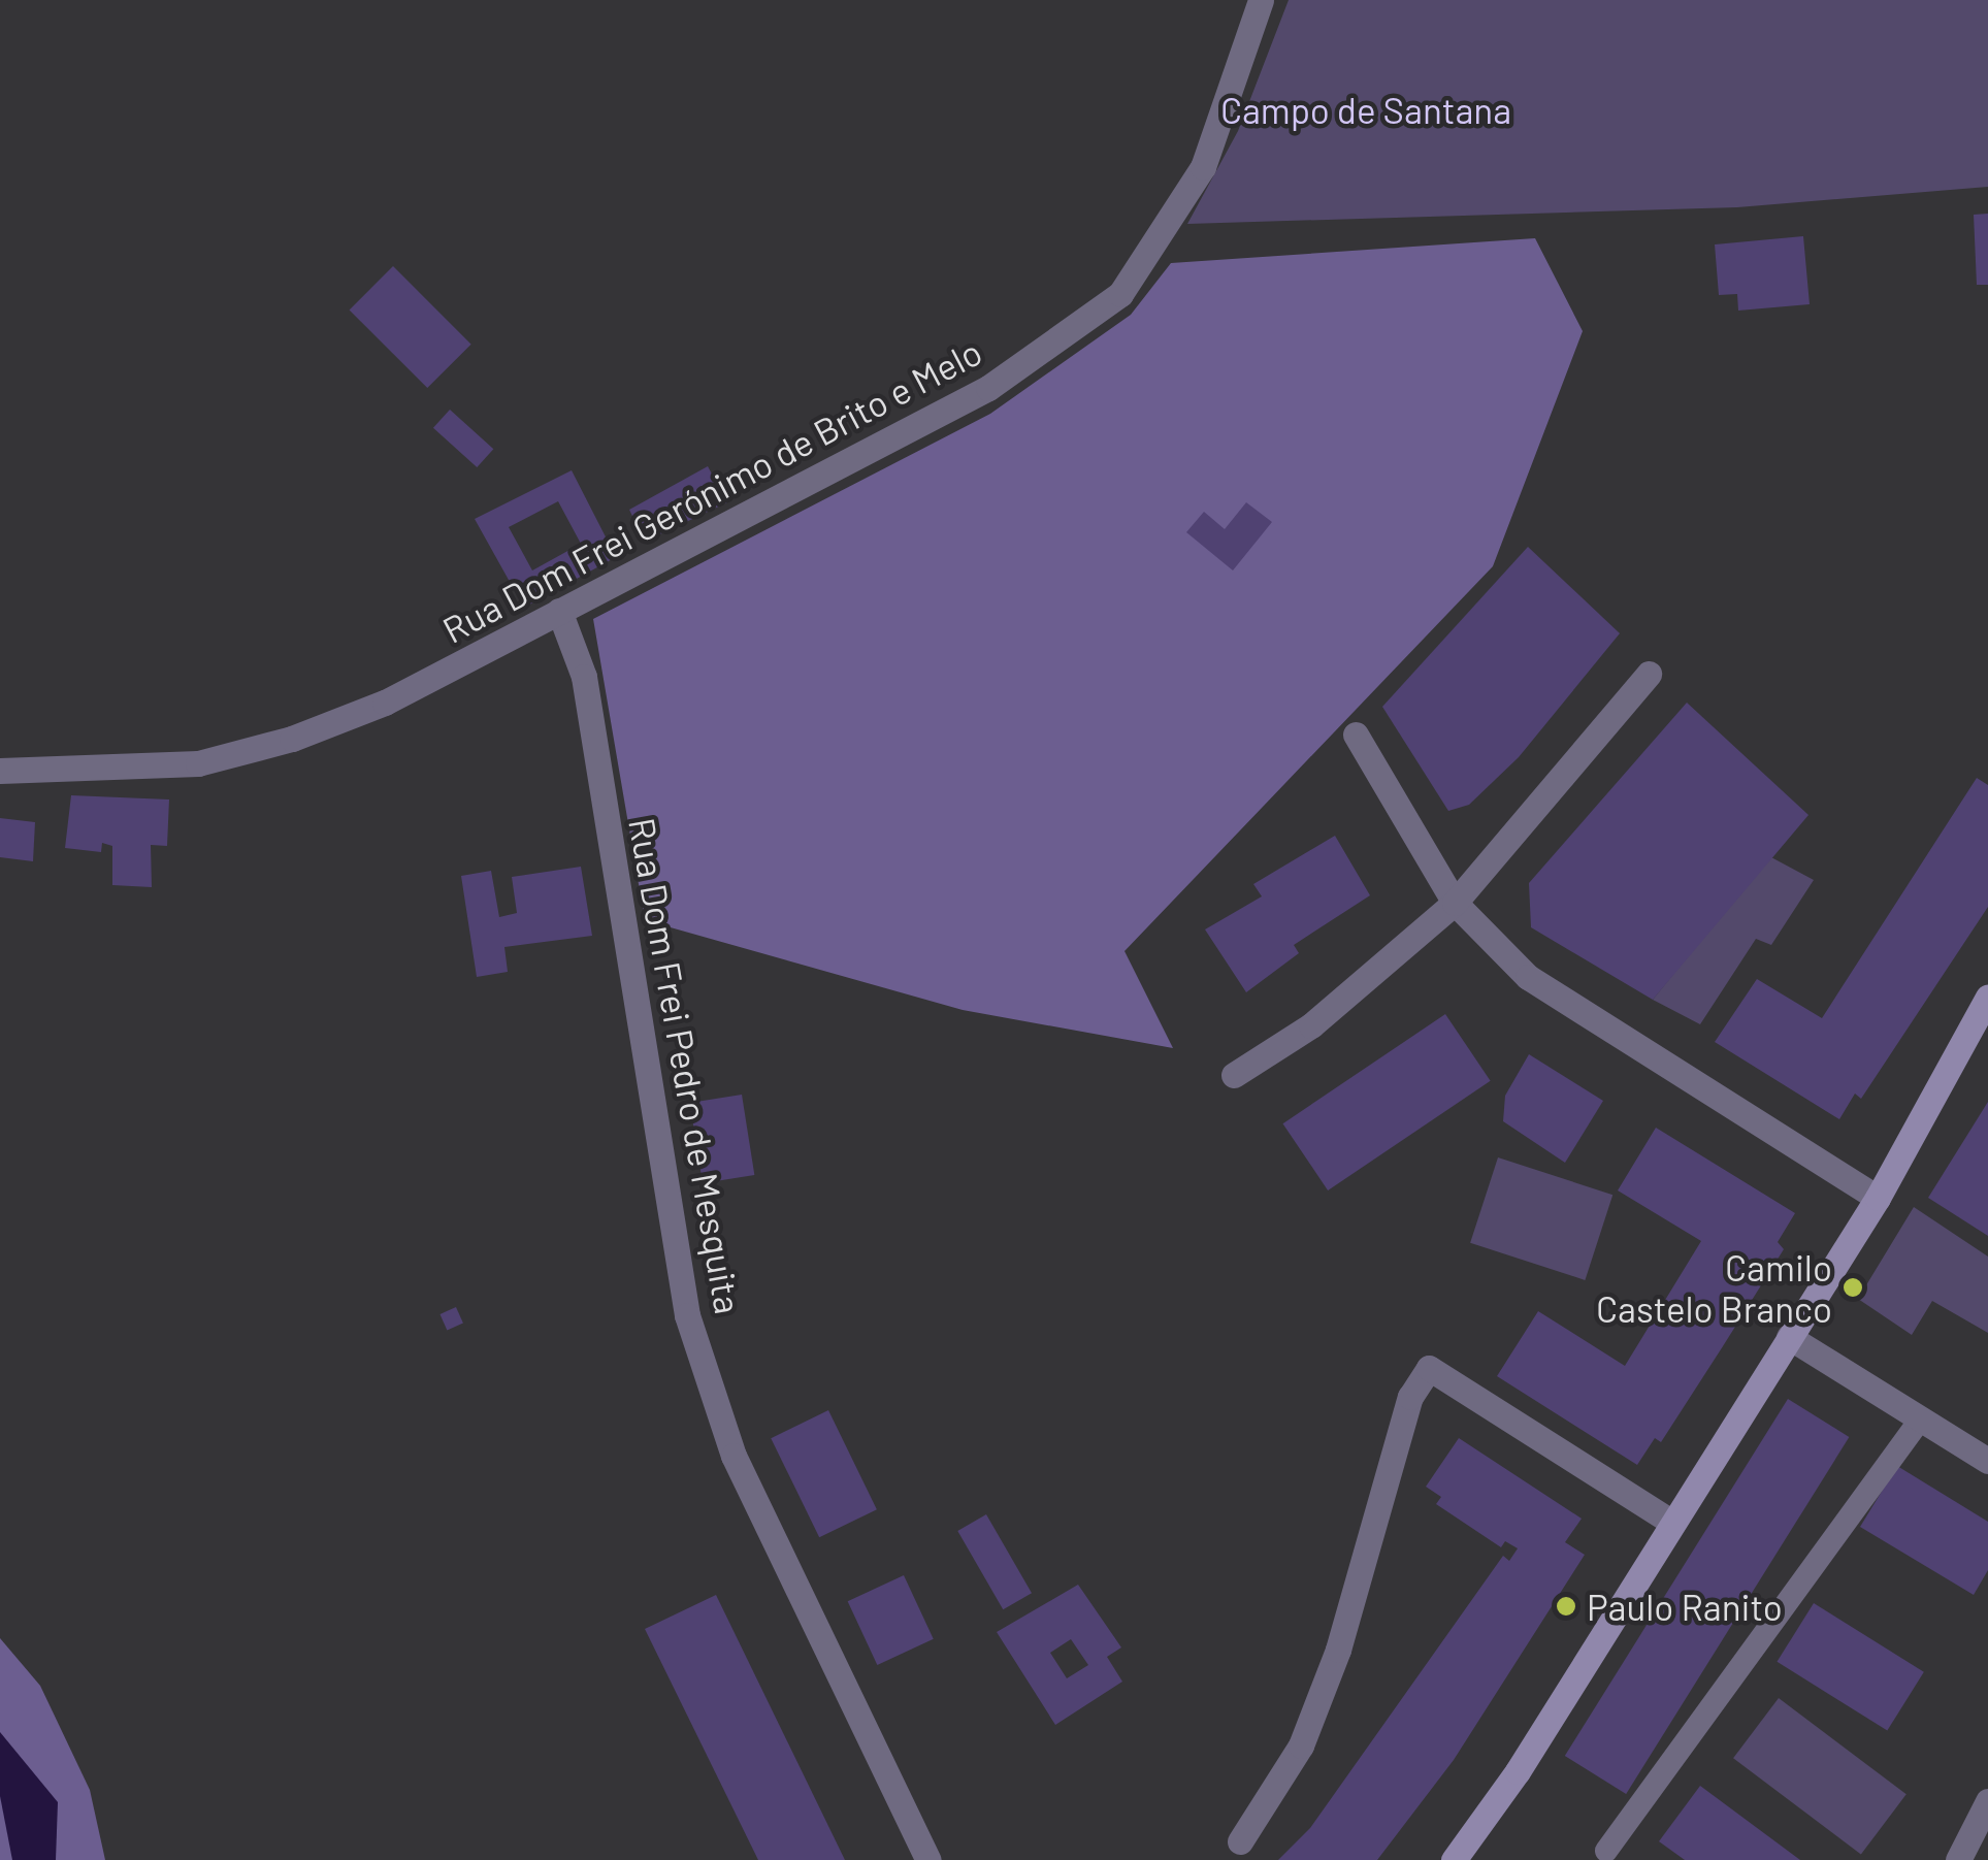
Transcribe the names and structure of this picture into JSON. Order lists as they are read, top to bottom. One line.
{"streets":{"street":["Rua Dom Frei Gerónimo de Brito e Melo","Rua Dom Frei Pedro de Mesquita"]},"crossings":[["Rua Dom Frei Gerónimo de Brito e Melo","Rua Dom Frei Pedro de Mesquita"]],"parks":["Campo de Santana"],"places":["Camilo Castelo Branco","Paulo Ranito"]}
